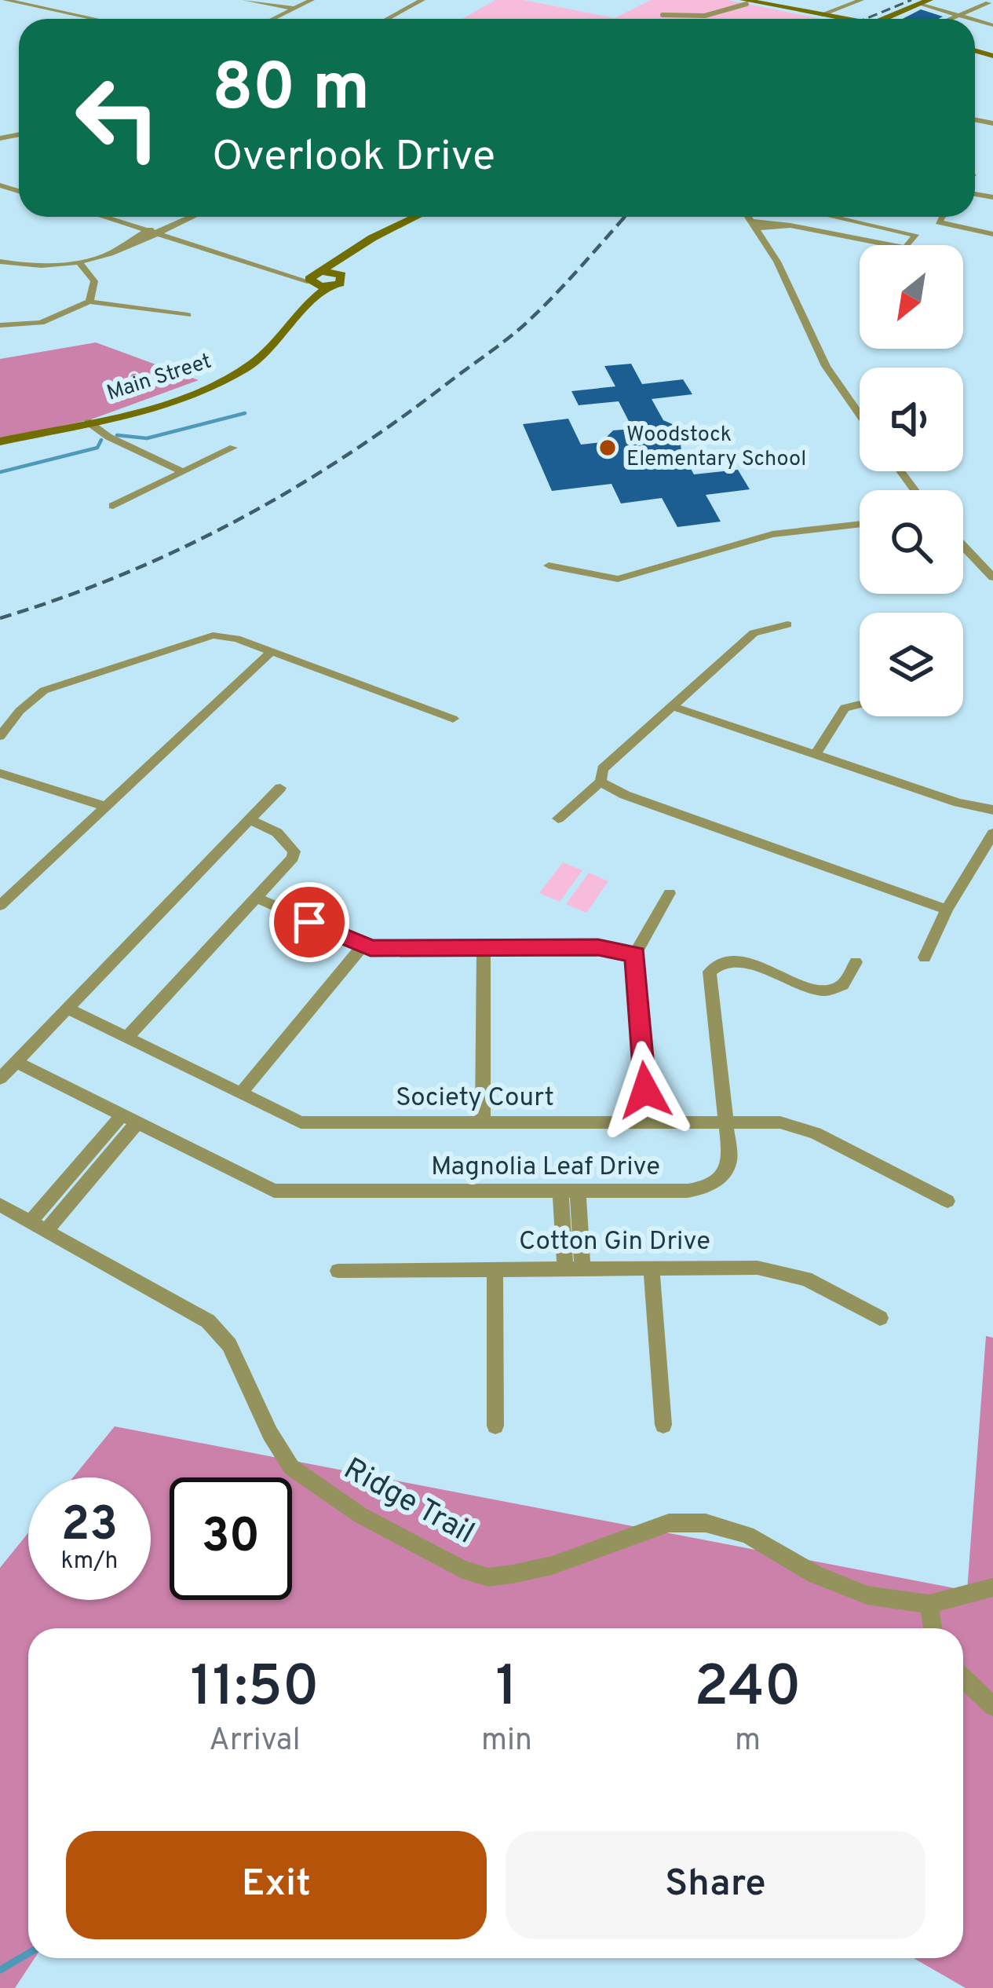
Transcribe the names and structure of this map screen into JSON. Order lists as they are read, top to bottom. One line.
{"streets":{"main road":["Main Street"],"street":["Society Court","Magnolia Leaf Drive","Cotton Gin Drive","Ridge Trail"]},"crossings":[["Society Court","Magnolia Leaf Drive"]],"places":["Woodstock Elementary School"],"north":"bottom left","page":{"turn":["80 m","Overlook Drive"],"speed":"23 km/h","limit":"30","eta":["11:50","Arrival","1","min","240","m"],"buttons":["Exit","Share"]}}
